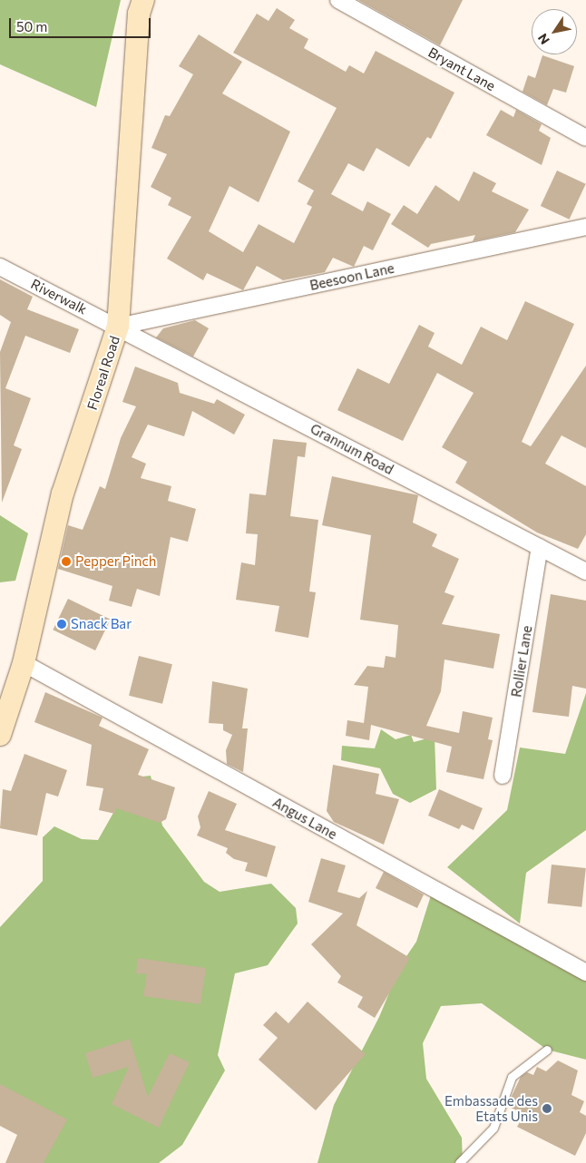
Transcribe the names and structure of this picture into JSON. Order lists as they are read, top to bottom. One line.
{"streets":{"main road":["Floreal Road"],"street":["Bryant Lane","Beesoon Lane","Riverwalk","Grannum Road","Rollier Lane","Angus Lane"]},"crossings":[["Beesoon Lane","Riverwalk"],["Beesoon Lane","Floreal Road"],["Beesoon Lane","Grannum Road"],["Riverwalk","Floreal Road"],["Riverwalk","Grannum Road"],["Floreal Road","Grannum Road"],["Floreal Road","Angus Lane"],["Grannum Road","Rollier Lane"]],"places":["Pepper Pinch","Snack Bar","Embassade des Etats Unis"],"scale_bar":"50 m","north":"bottom left"}
